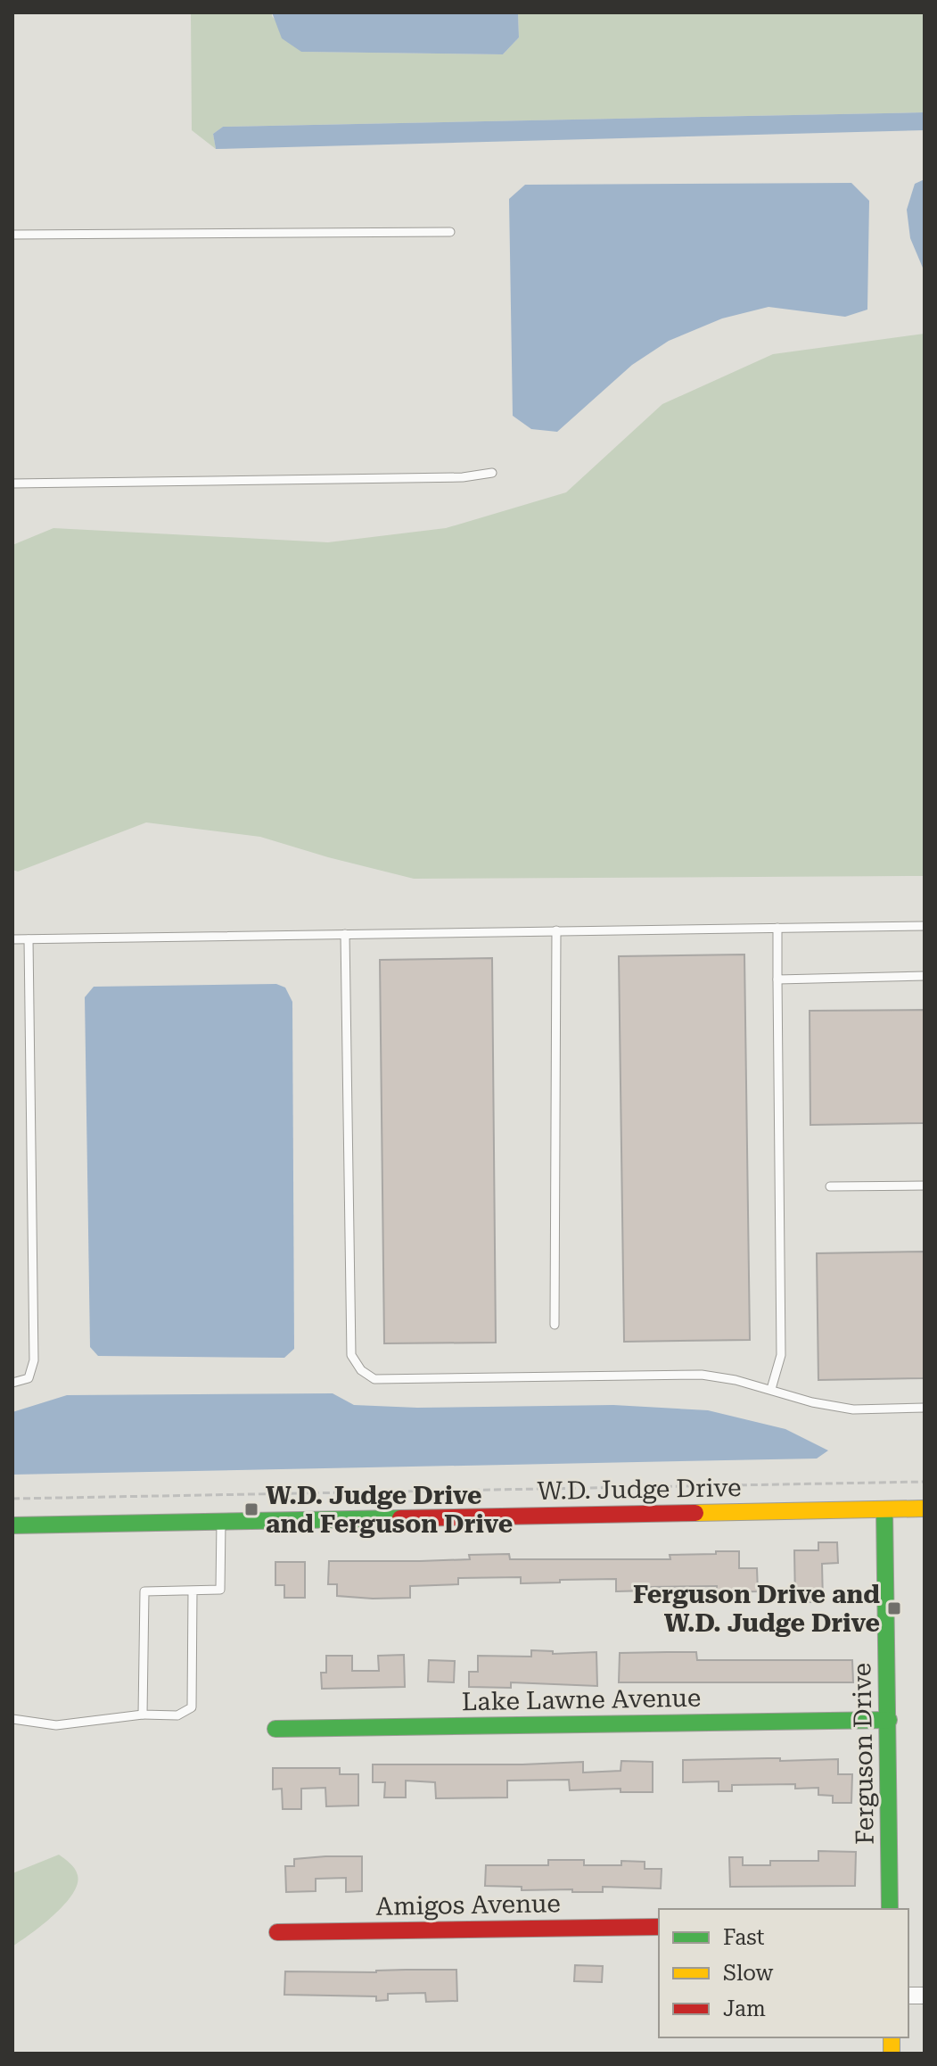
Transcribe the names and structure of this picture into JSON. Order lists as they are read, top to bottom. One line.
{"streets":{"street":["W.D. Judge Drive","Lake Lawne Avenue","Ferguson Drive","Amigos Avenue"]},"crossings":[["W.D. Judge Drive","Ferguson Drive"],["Lake Lawne Avenue","Ferguson Drive"]],"places":{"transit":["W.D. Judge Drive and Ferguson Drive","Ferguson Drive and W.D. Judge Drive"]},"legend":["Fast","Slow","Jam"]}
